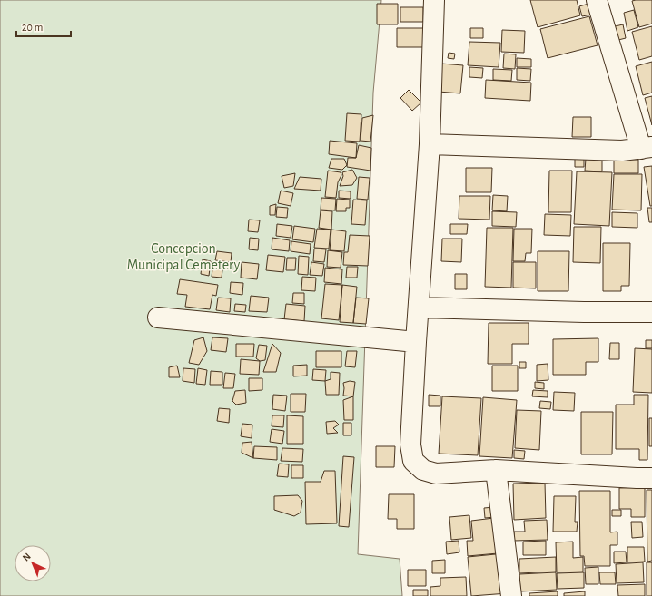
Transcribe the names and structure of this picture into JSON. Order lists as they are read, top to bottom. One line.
{"parks":["Concepcion Municipal Cemetery"],"scale_bar":"20 m","north":"top left"}
